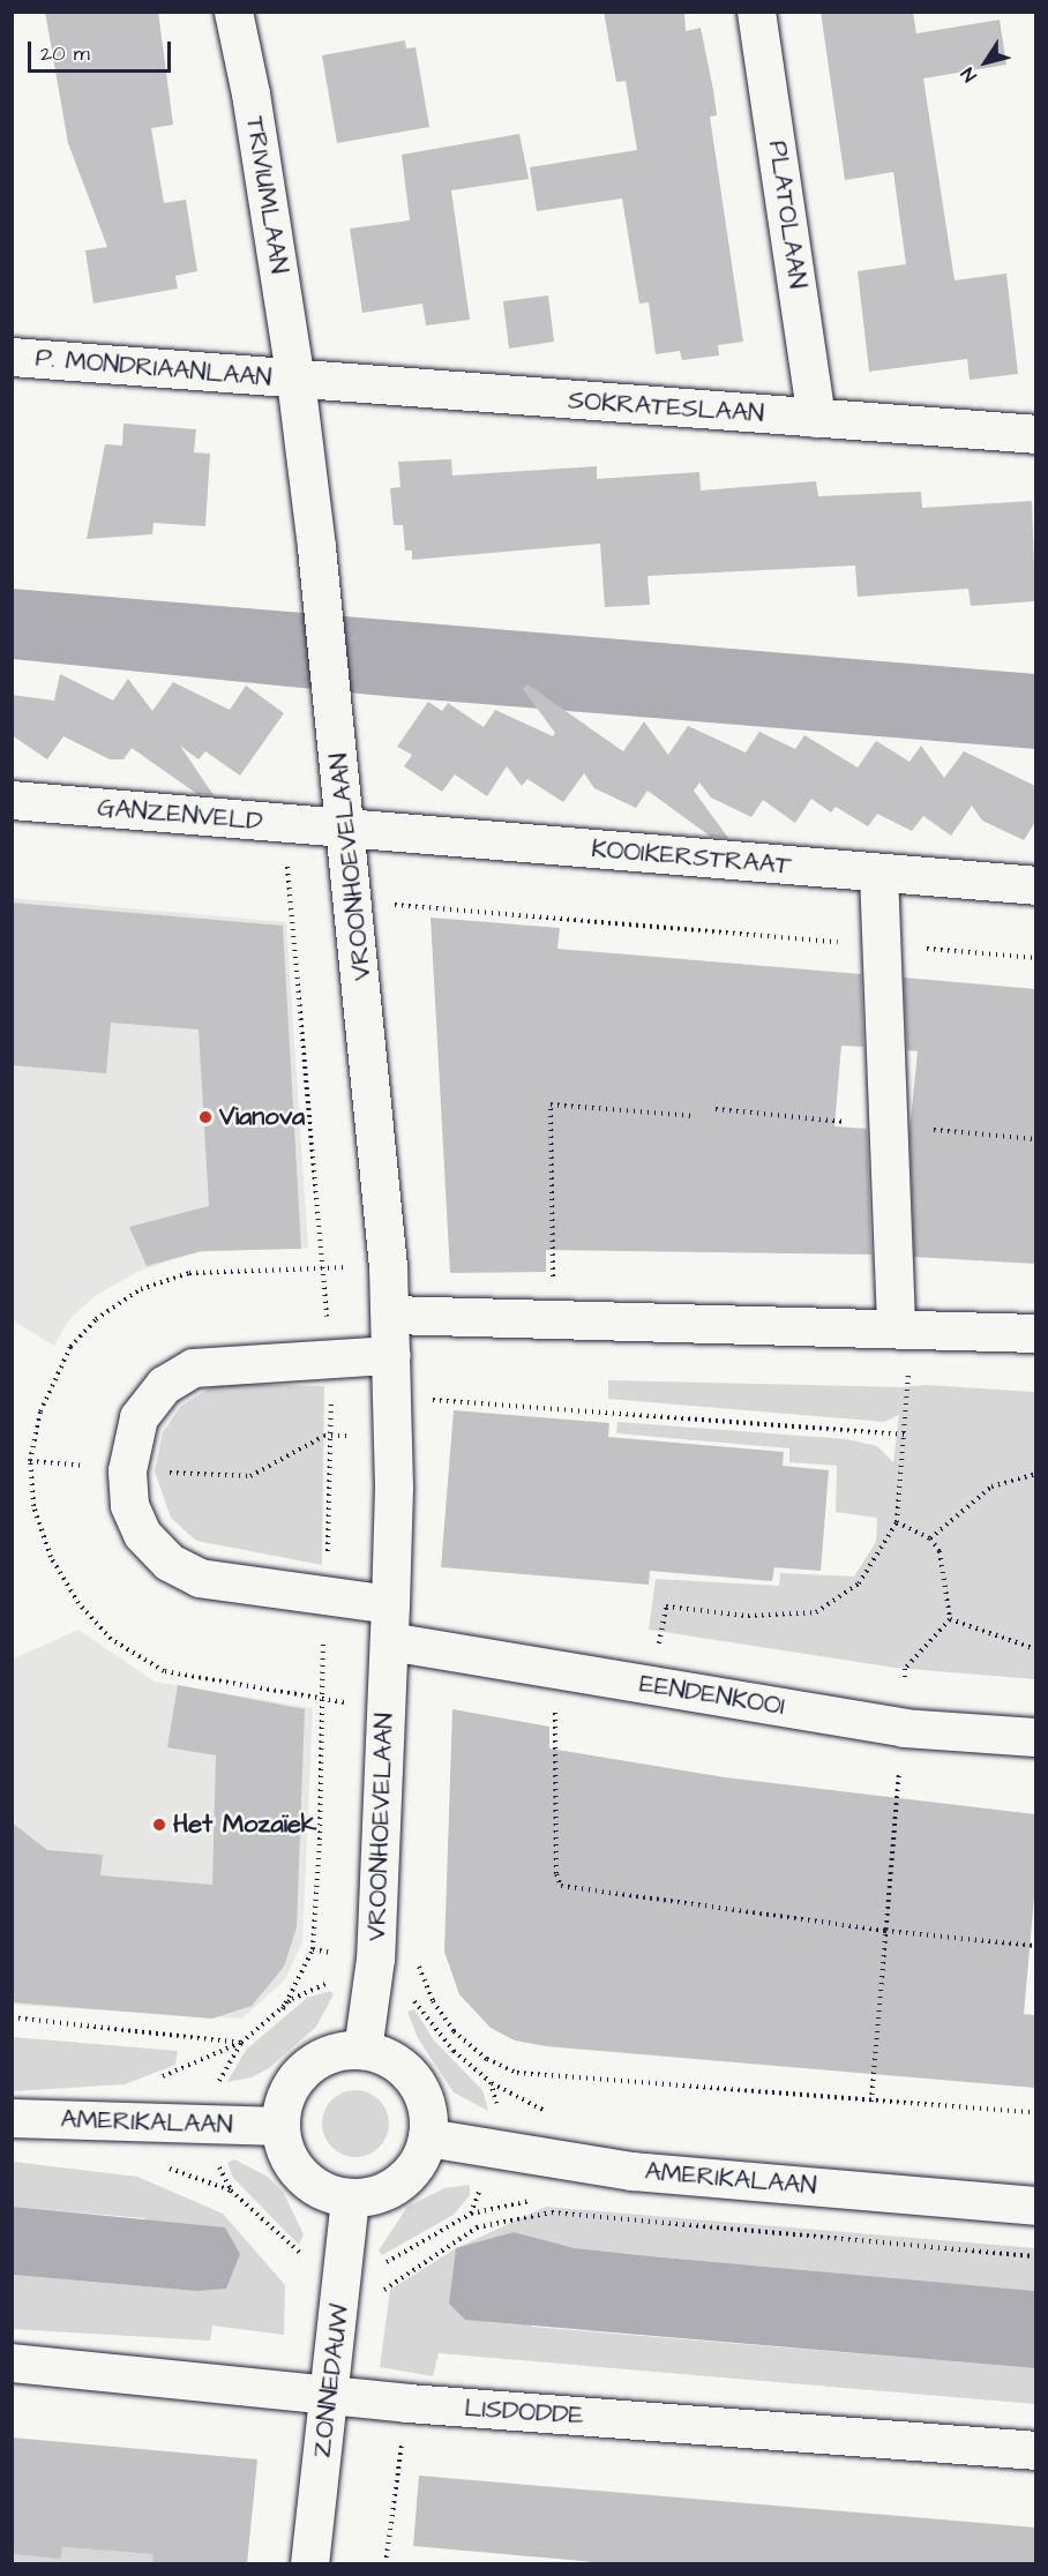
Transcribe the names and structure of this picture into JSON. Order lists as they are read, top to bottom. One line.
{"streets":{"street":["TRIVIUMLAAN","PLATOLAAN","P. MONDRIAANLAAN","SOKRATESLAAN","GANZENVELD","KOOIKERSTRAAT","VROONHOEVELAAN","EENDENKOOI","AMERIKALAAN","ZONNEDAUW","LISDODDE"]},"crossings":[["TRIVIUMLAAN","P. MONDRIAANLAAN"],["TRIVIUMLAAN","SOKRATESLAAN"],["TRIVIUMLAAN","VROONHOEVELAAN"],["PLATOLAAN","SOKRATESLAAN"],["P. MONDRIAANLAAN","SOKRATESLAAN"],["P. MONDRIAANLAAN","VROONHOEVELAAN"],["SOKRATESLAAN","VROONHOEVELAAN"],["GANZENVELD","KOOIKERSTRAAT"],["GANZENVELD","VROONHOEVELAAN"],["KOOIKERSTRAAT","VROONHOEVELAAN"],["VROONHOEVELAAN","EENDENKOOI"],["VROONHOEVELAAN","AMERIKALAAN"],["VROONHOEVELAAN","ZONNEDAUW"],["AMERIKALAAN","ZONNEDAUW"],["ZONNEDAUW","LISDODDE"]],"places":["Vianova","Het Mozaïek"],"scale_bar":"20 m","north":"bottom left"}
